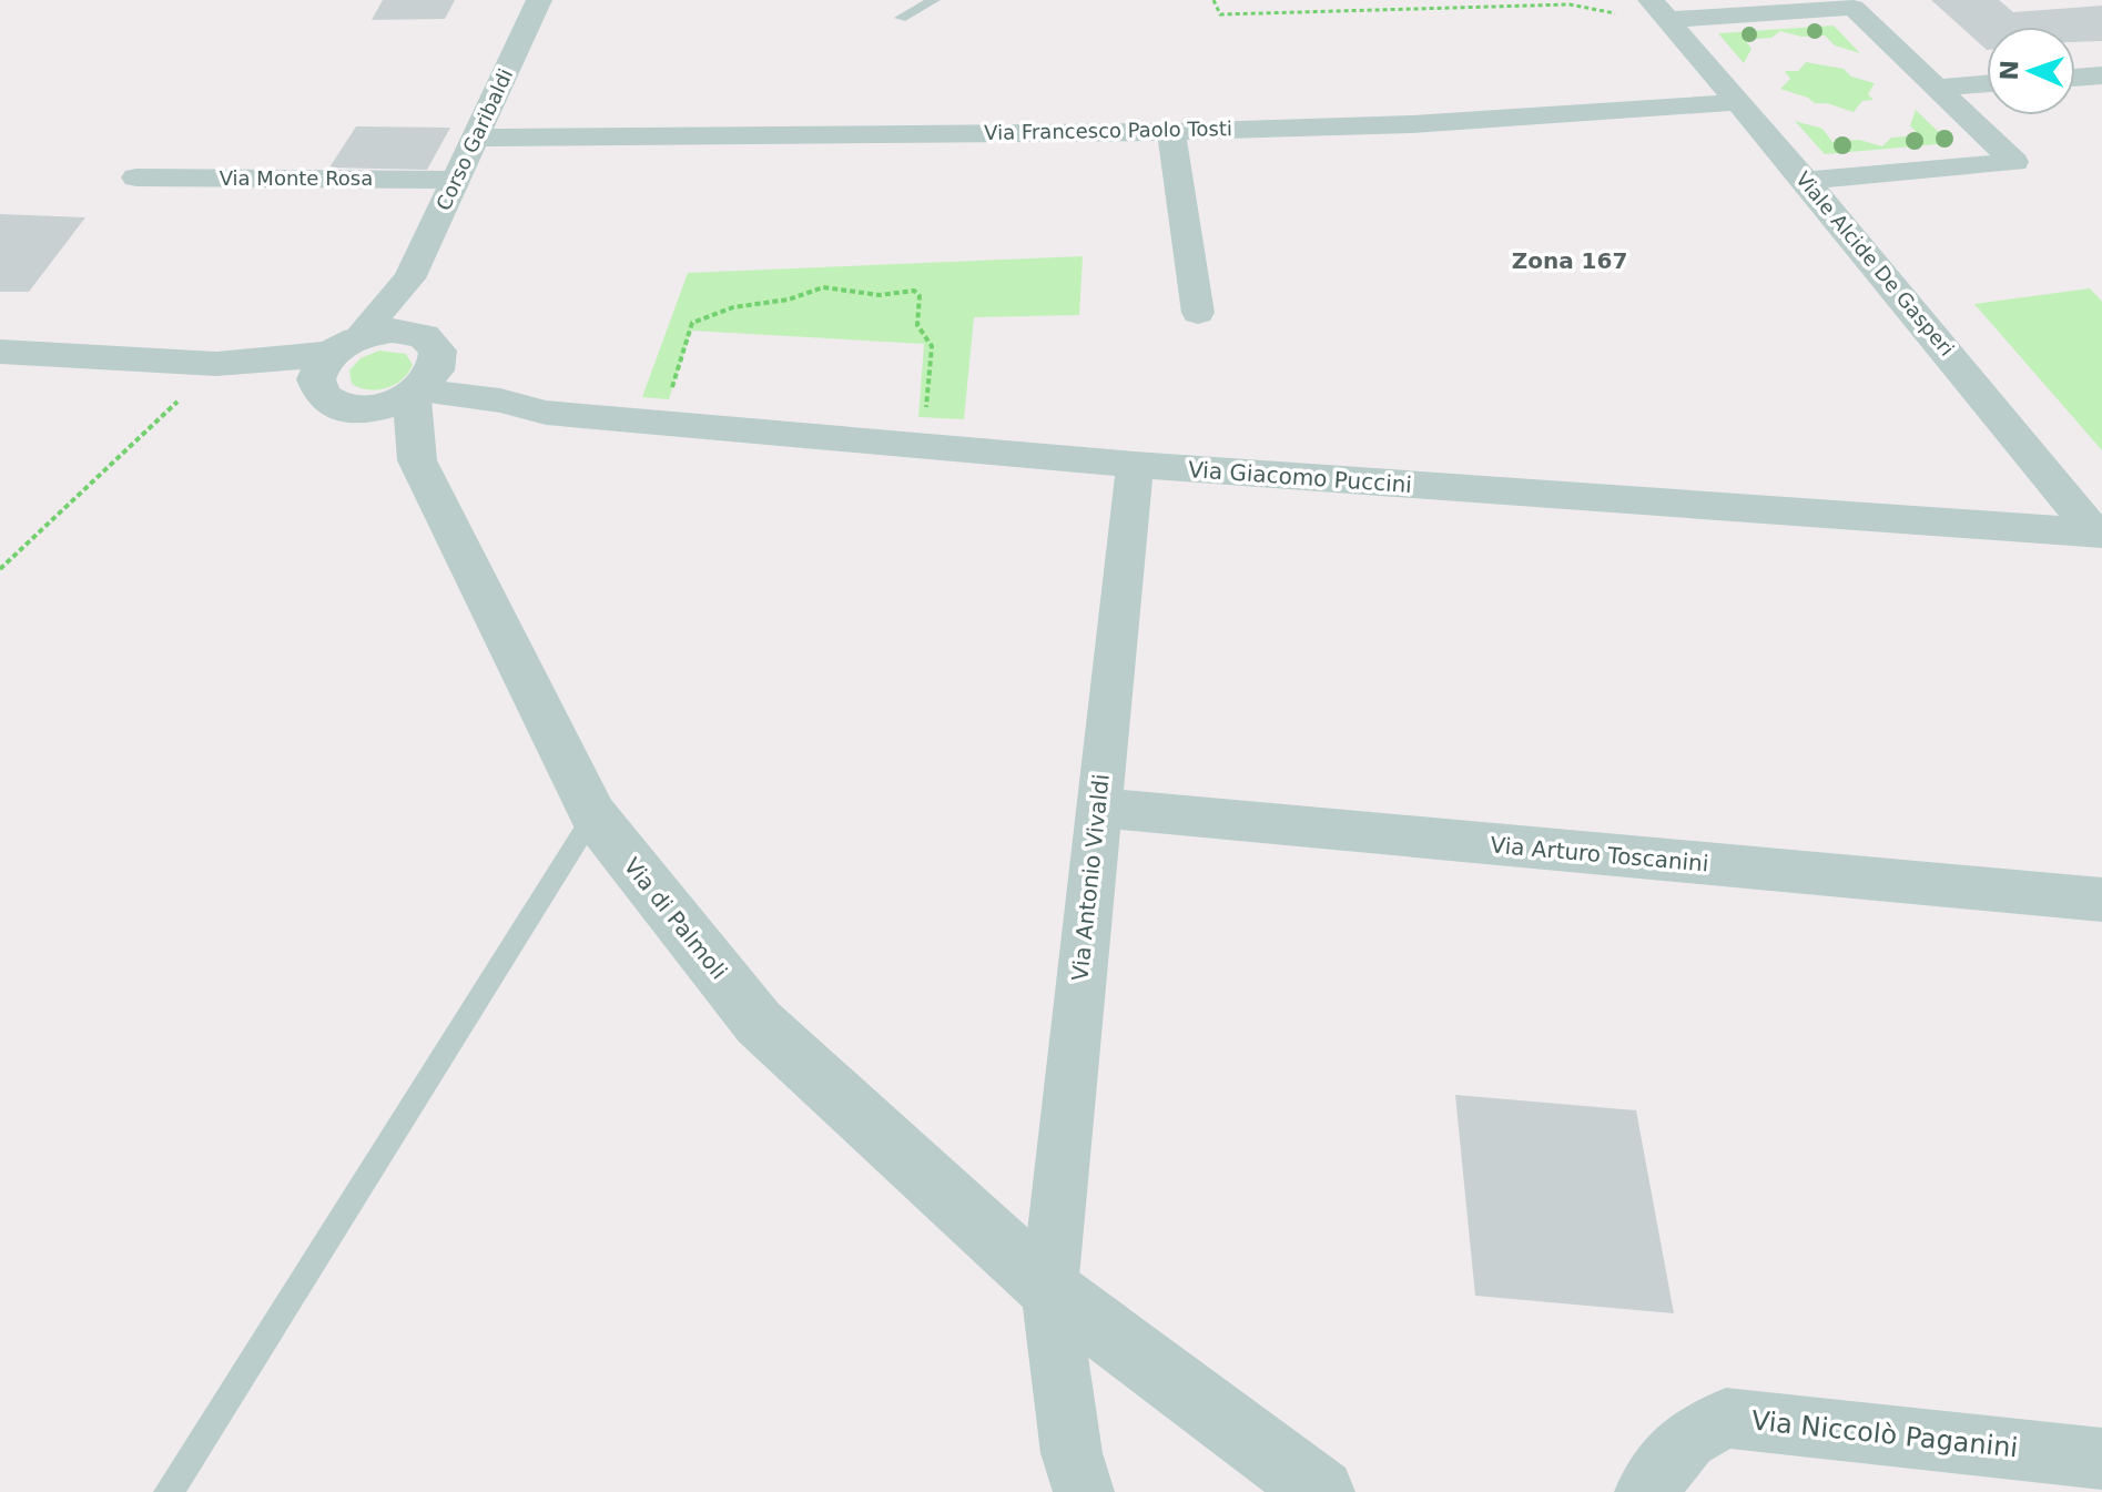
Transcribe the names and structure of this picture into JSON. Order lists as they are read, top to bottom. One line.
{"streets":{"street":["Via Francesco Paolo Tosti","Corso Garibaldi","Via Monte Rosa","Viale Alcide De Gasperi","Via Giacomo Puccini","Via Arturo Toscanini","Via Antonio Vivaldi","Via di Palmoli","Via Niccolò Paganini"]},"crossings":[["Via Francesco Paolo Tosti","Corso Garibaldi"],["Via Francesco Paolo Tosti","Viale Alcide De Gasperi"],["Corso Garibaldi","Via Monte Rosa"],["Corso Garibaldi","Via di Palmoli"],["Viale Alcide De Gasperi","Via Giacomo Puccini"],["Via Giacomo Puccini","Via Antonio Vivaldi"],["Via Giacomo Puccini","Via di Palmoli"],["Via Arturo Toscanini","Via Antonio Vivaldi"],["Via Antonio Vivaldi","Via di Palmoli"]],"districts":["Zona 167"],"north":"left"}
